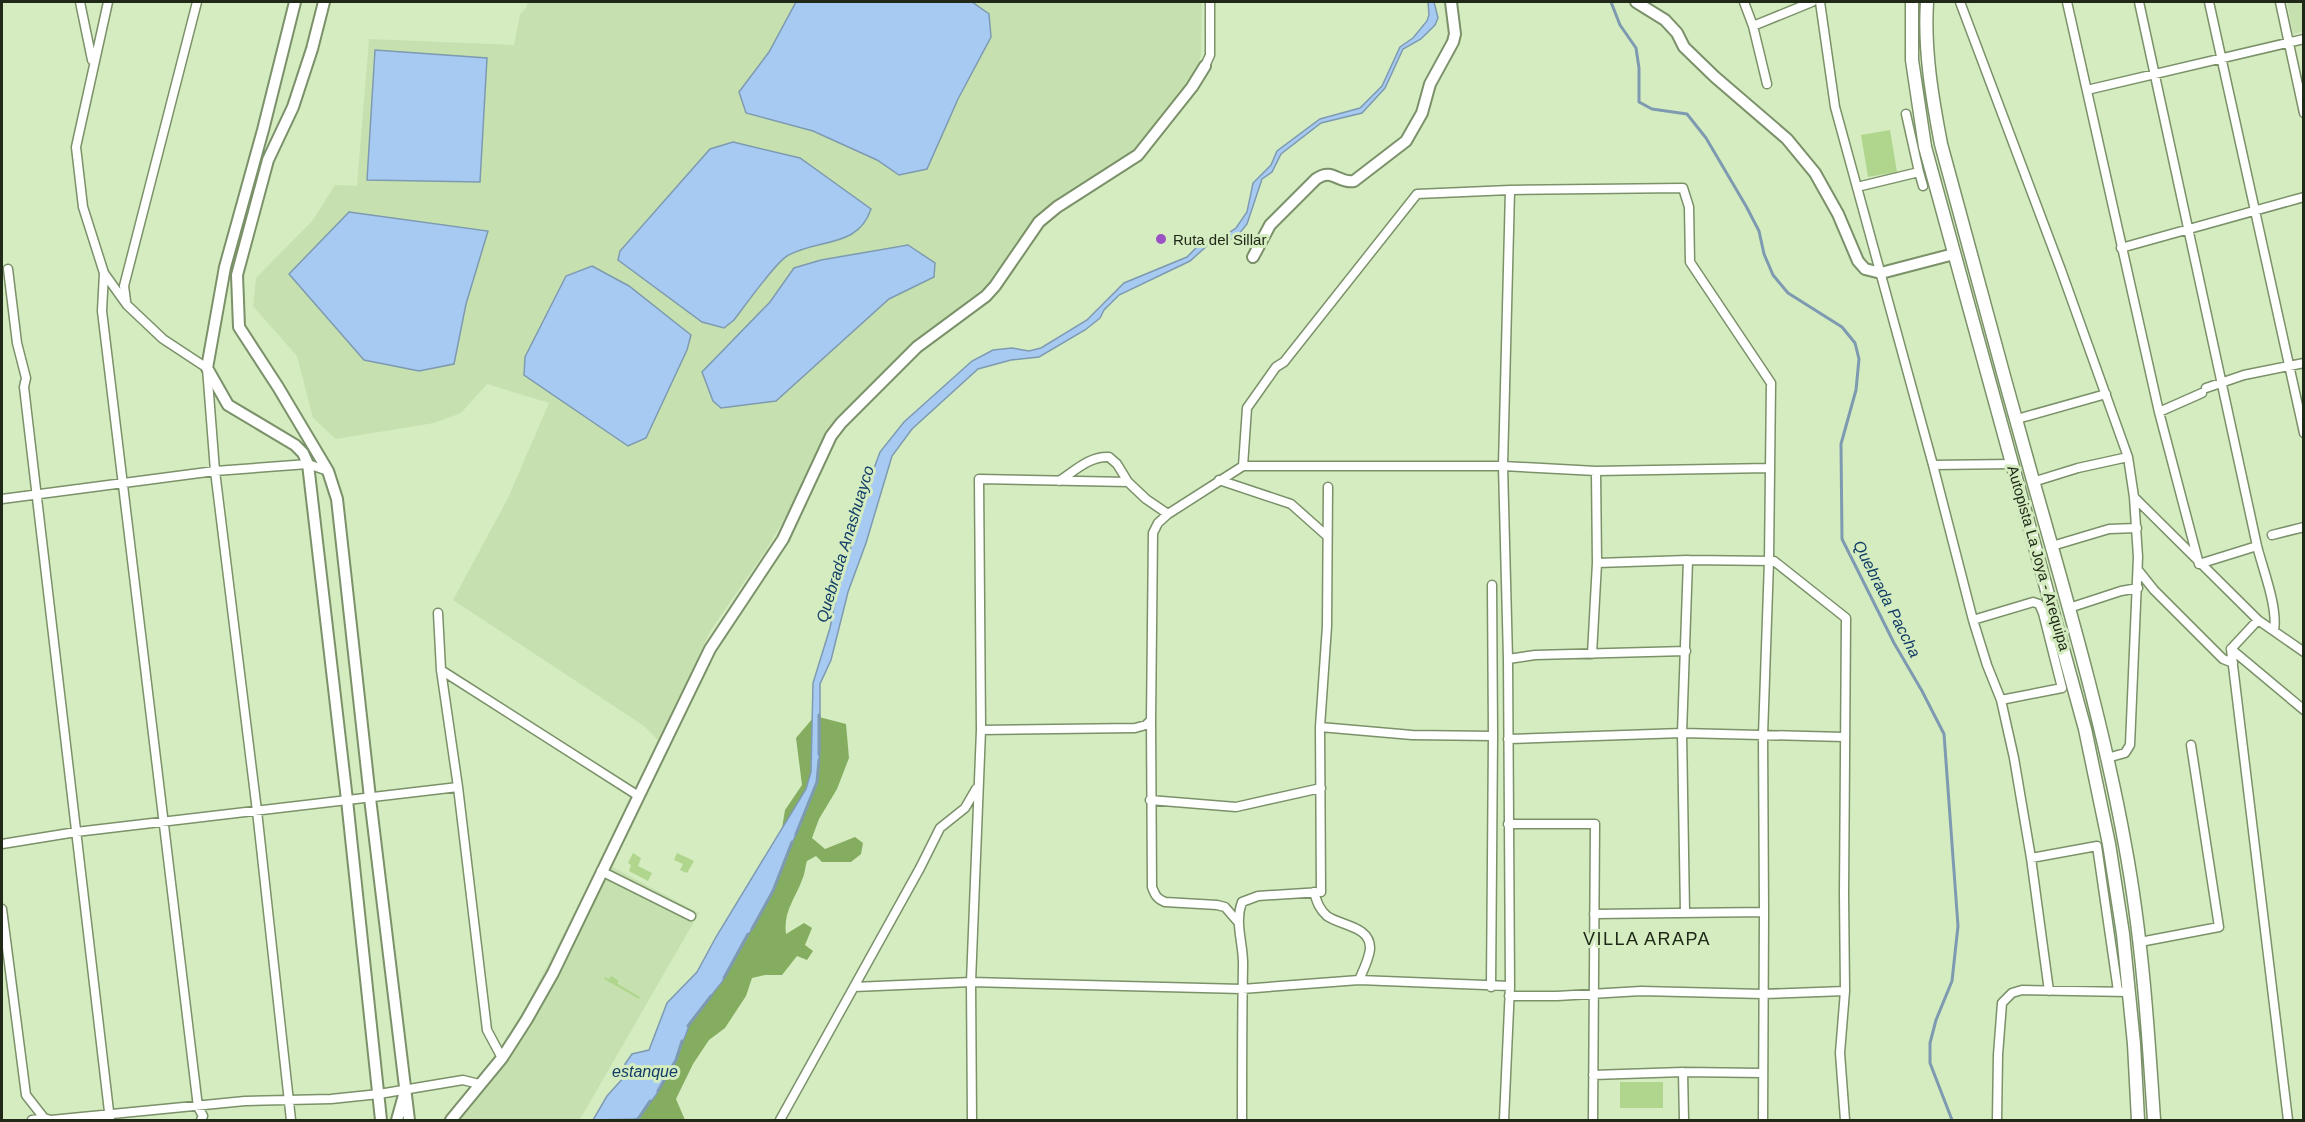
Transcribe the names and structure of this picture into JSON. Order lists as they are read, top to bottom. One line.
{"streets":{"main road":["Autopista La Joya - Arequipa"]},"districts":["VILLA ARAPA"],"water":["Quebrada Anashuayco","Quebrada Paccha","estanque"],"places":["Ruta del Sillar"]}
